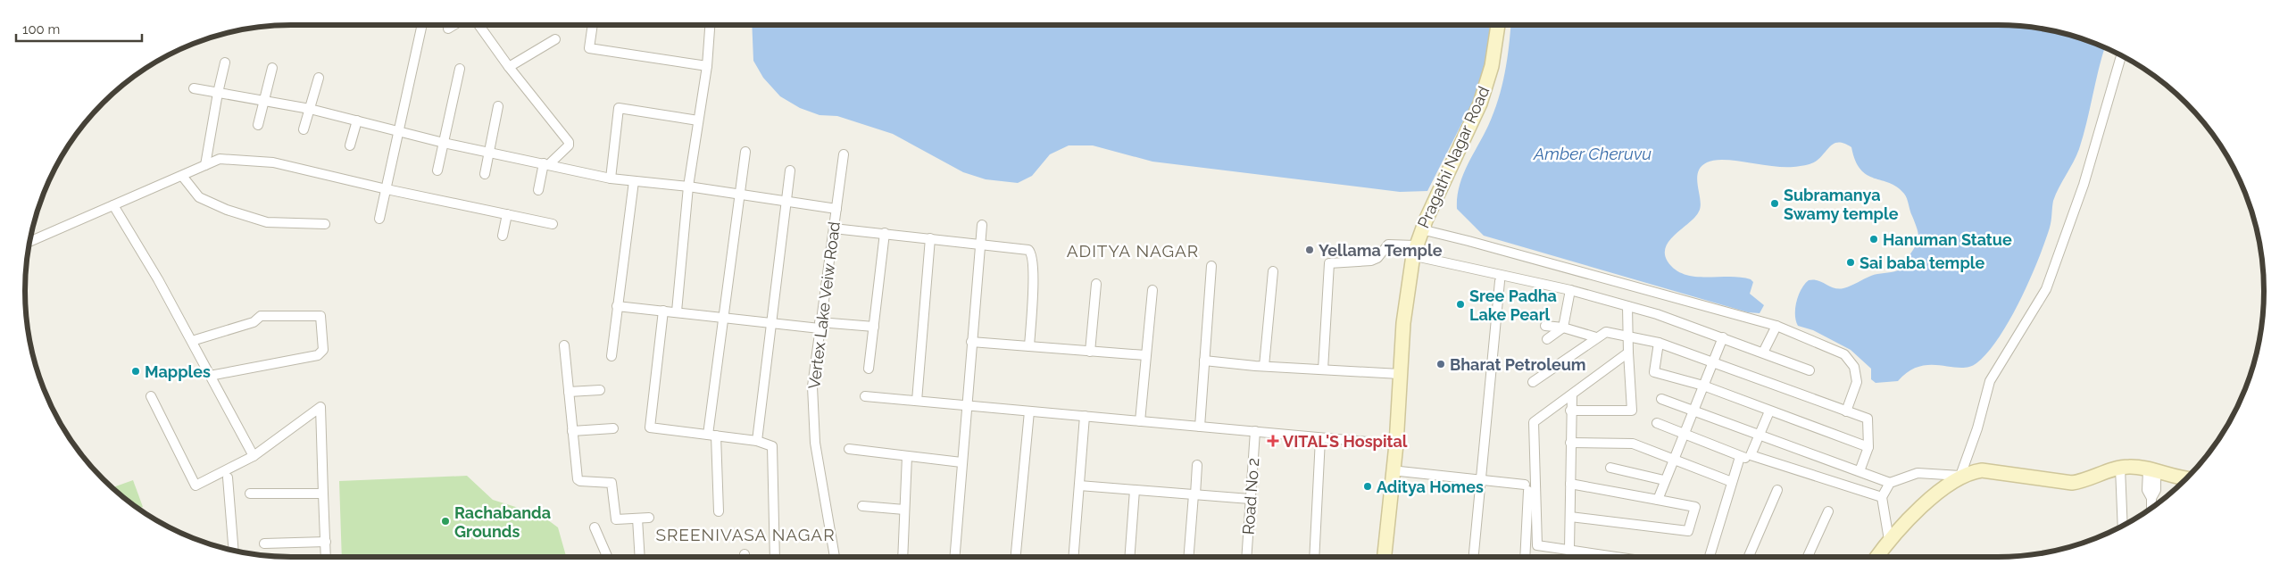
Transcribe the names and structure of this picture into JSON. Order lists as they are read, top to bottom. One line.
{"streets":{"main road":["Pragathi Nagar Road"],"street":["Vertex Lake Veiw Road","Road No 2"]},"districts":["ADITYA NAGAR","SREENIVASA NAGAR"],"water":["Amber Cheruvu"],"places":{"other":["Subramanya Swamy temple","Hanuman Statue","Yellama Temple","Sai baba temple","Sree Padha Lake Pearl","Bharat Petroleum","Mapples","Aditya Homes","Rachabanda Grounds"],"health":["VITAL'S Hospital"]},"scale_bar":"100 m"}
